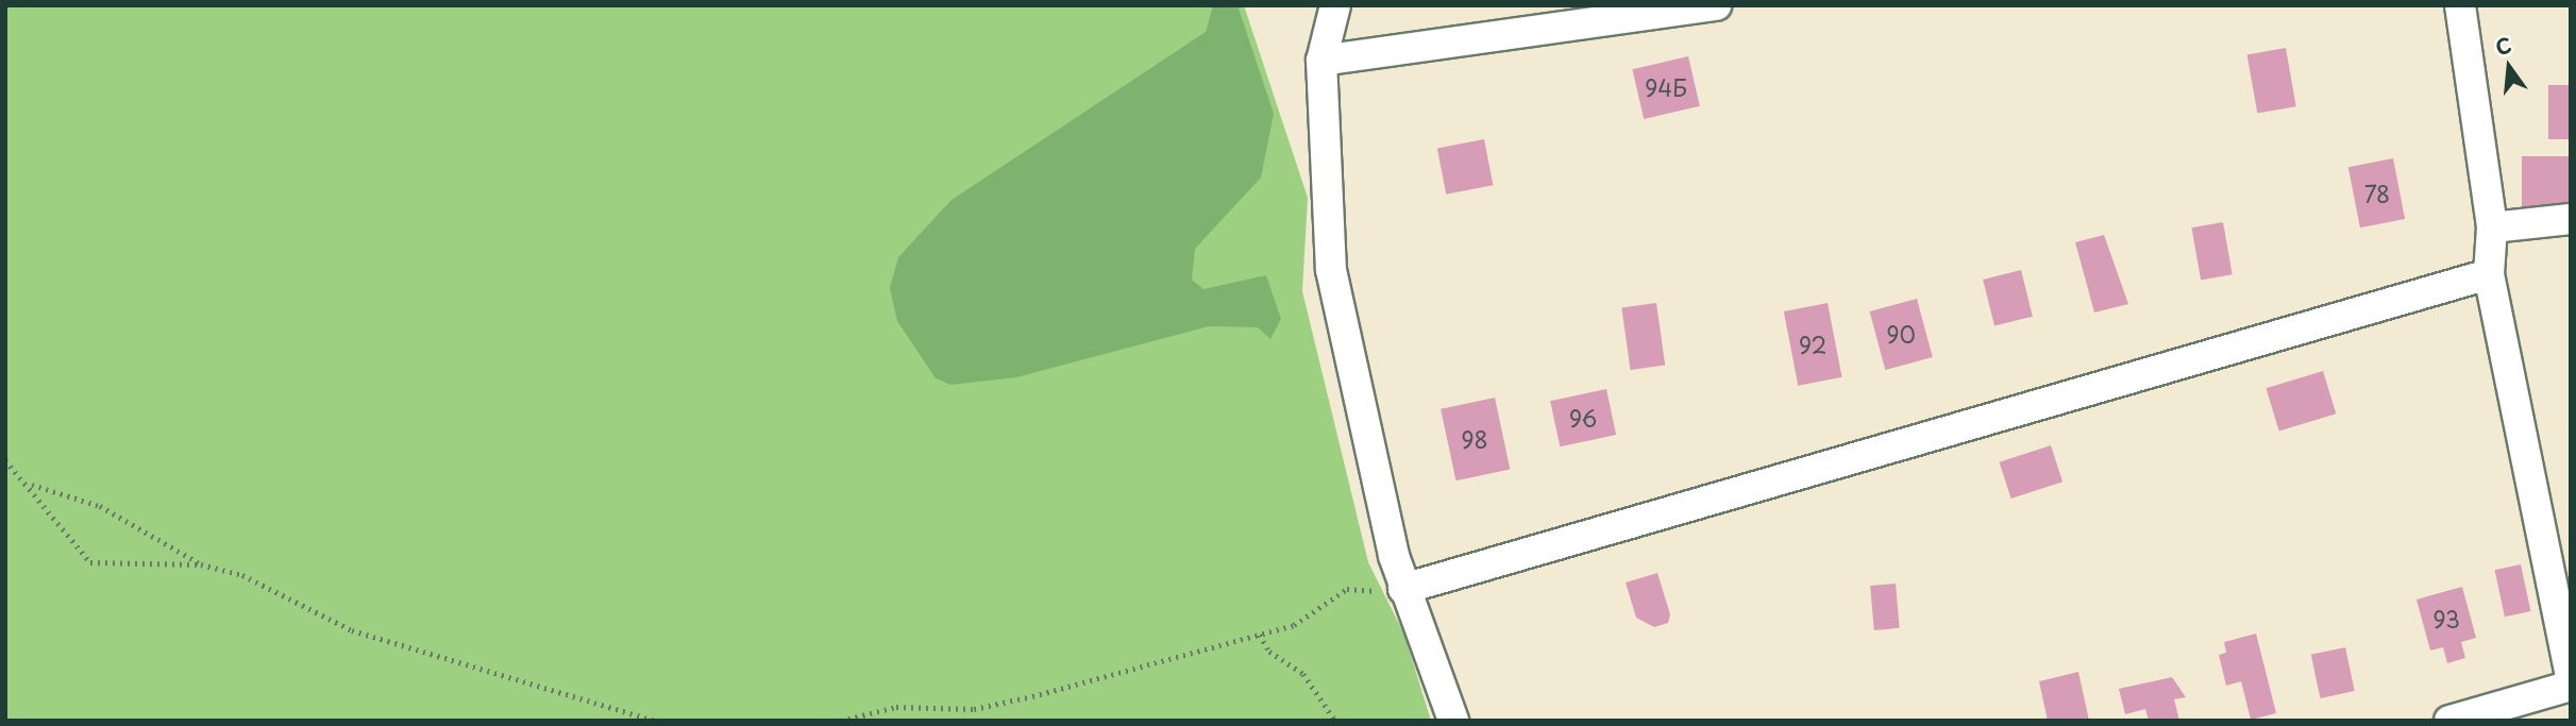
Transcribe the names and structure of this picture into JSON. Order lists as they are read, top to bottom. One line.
{"house_numbers":["94Б","78","90","92","96","98","93"],"north":"top"}
